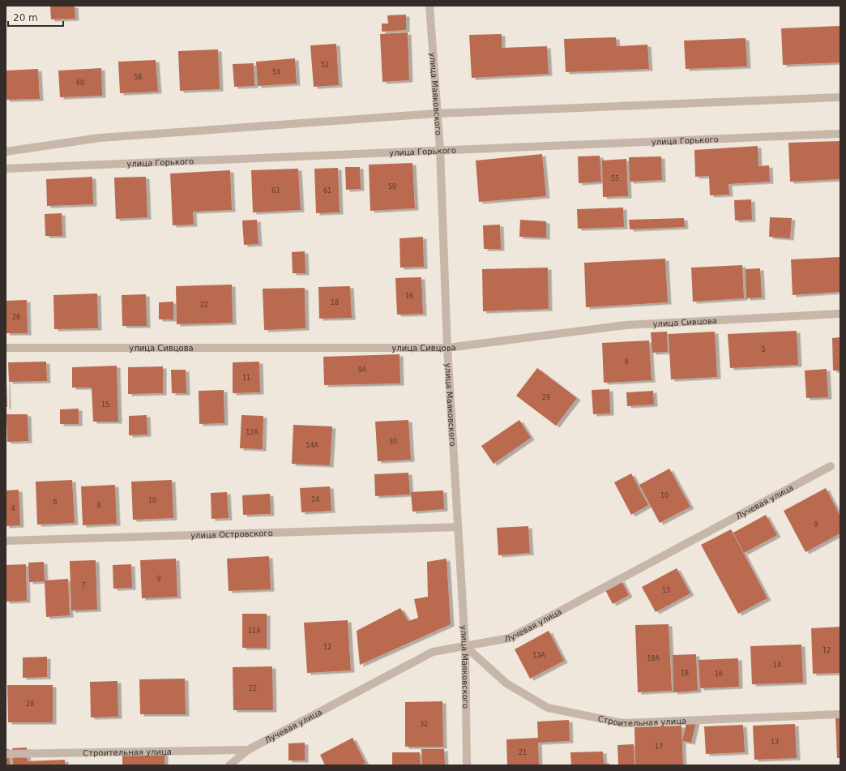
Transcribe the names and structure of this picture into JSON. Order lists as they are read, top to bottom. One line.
{"streets":{"street":["улица Маяковского","улица Горького","улица Сивцова","Лучевая улица","улица Островского","Строительная улица"]},"crossings":[["улица Маяковского","улица Горького"],["улица Маяковского","улица Сивцова"],["улица Маяковского","Лучевая улица"],["улица Маяковского","улица Островского"],["улица Маяковского","Строительная улица"],["Лучевая улица","Строительная улица"]],"house_numbers":["52","54","58","60","55","59","63","61","16","18","22","28","5","9","9А","11","29","15","12А","30","14А","10","14","10","6","8","4","9","9","7","13","11А","12","12","13А","18А","14","18","16","22","28","32","13","17","21"],"scale_bar":"20 m"}
